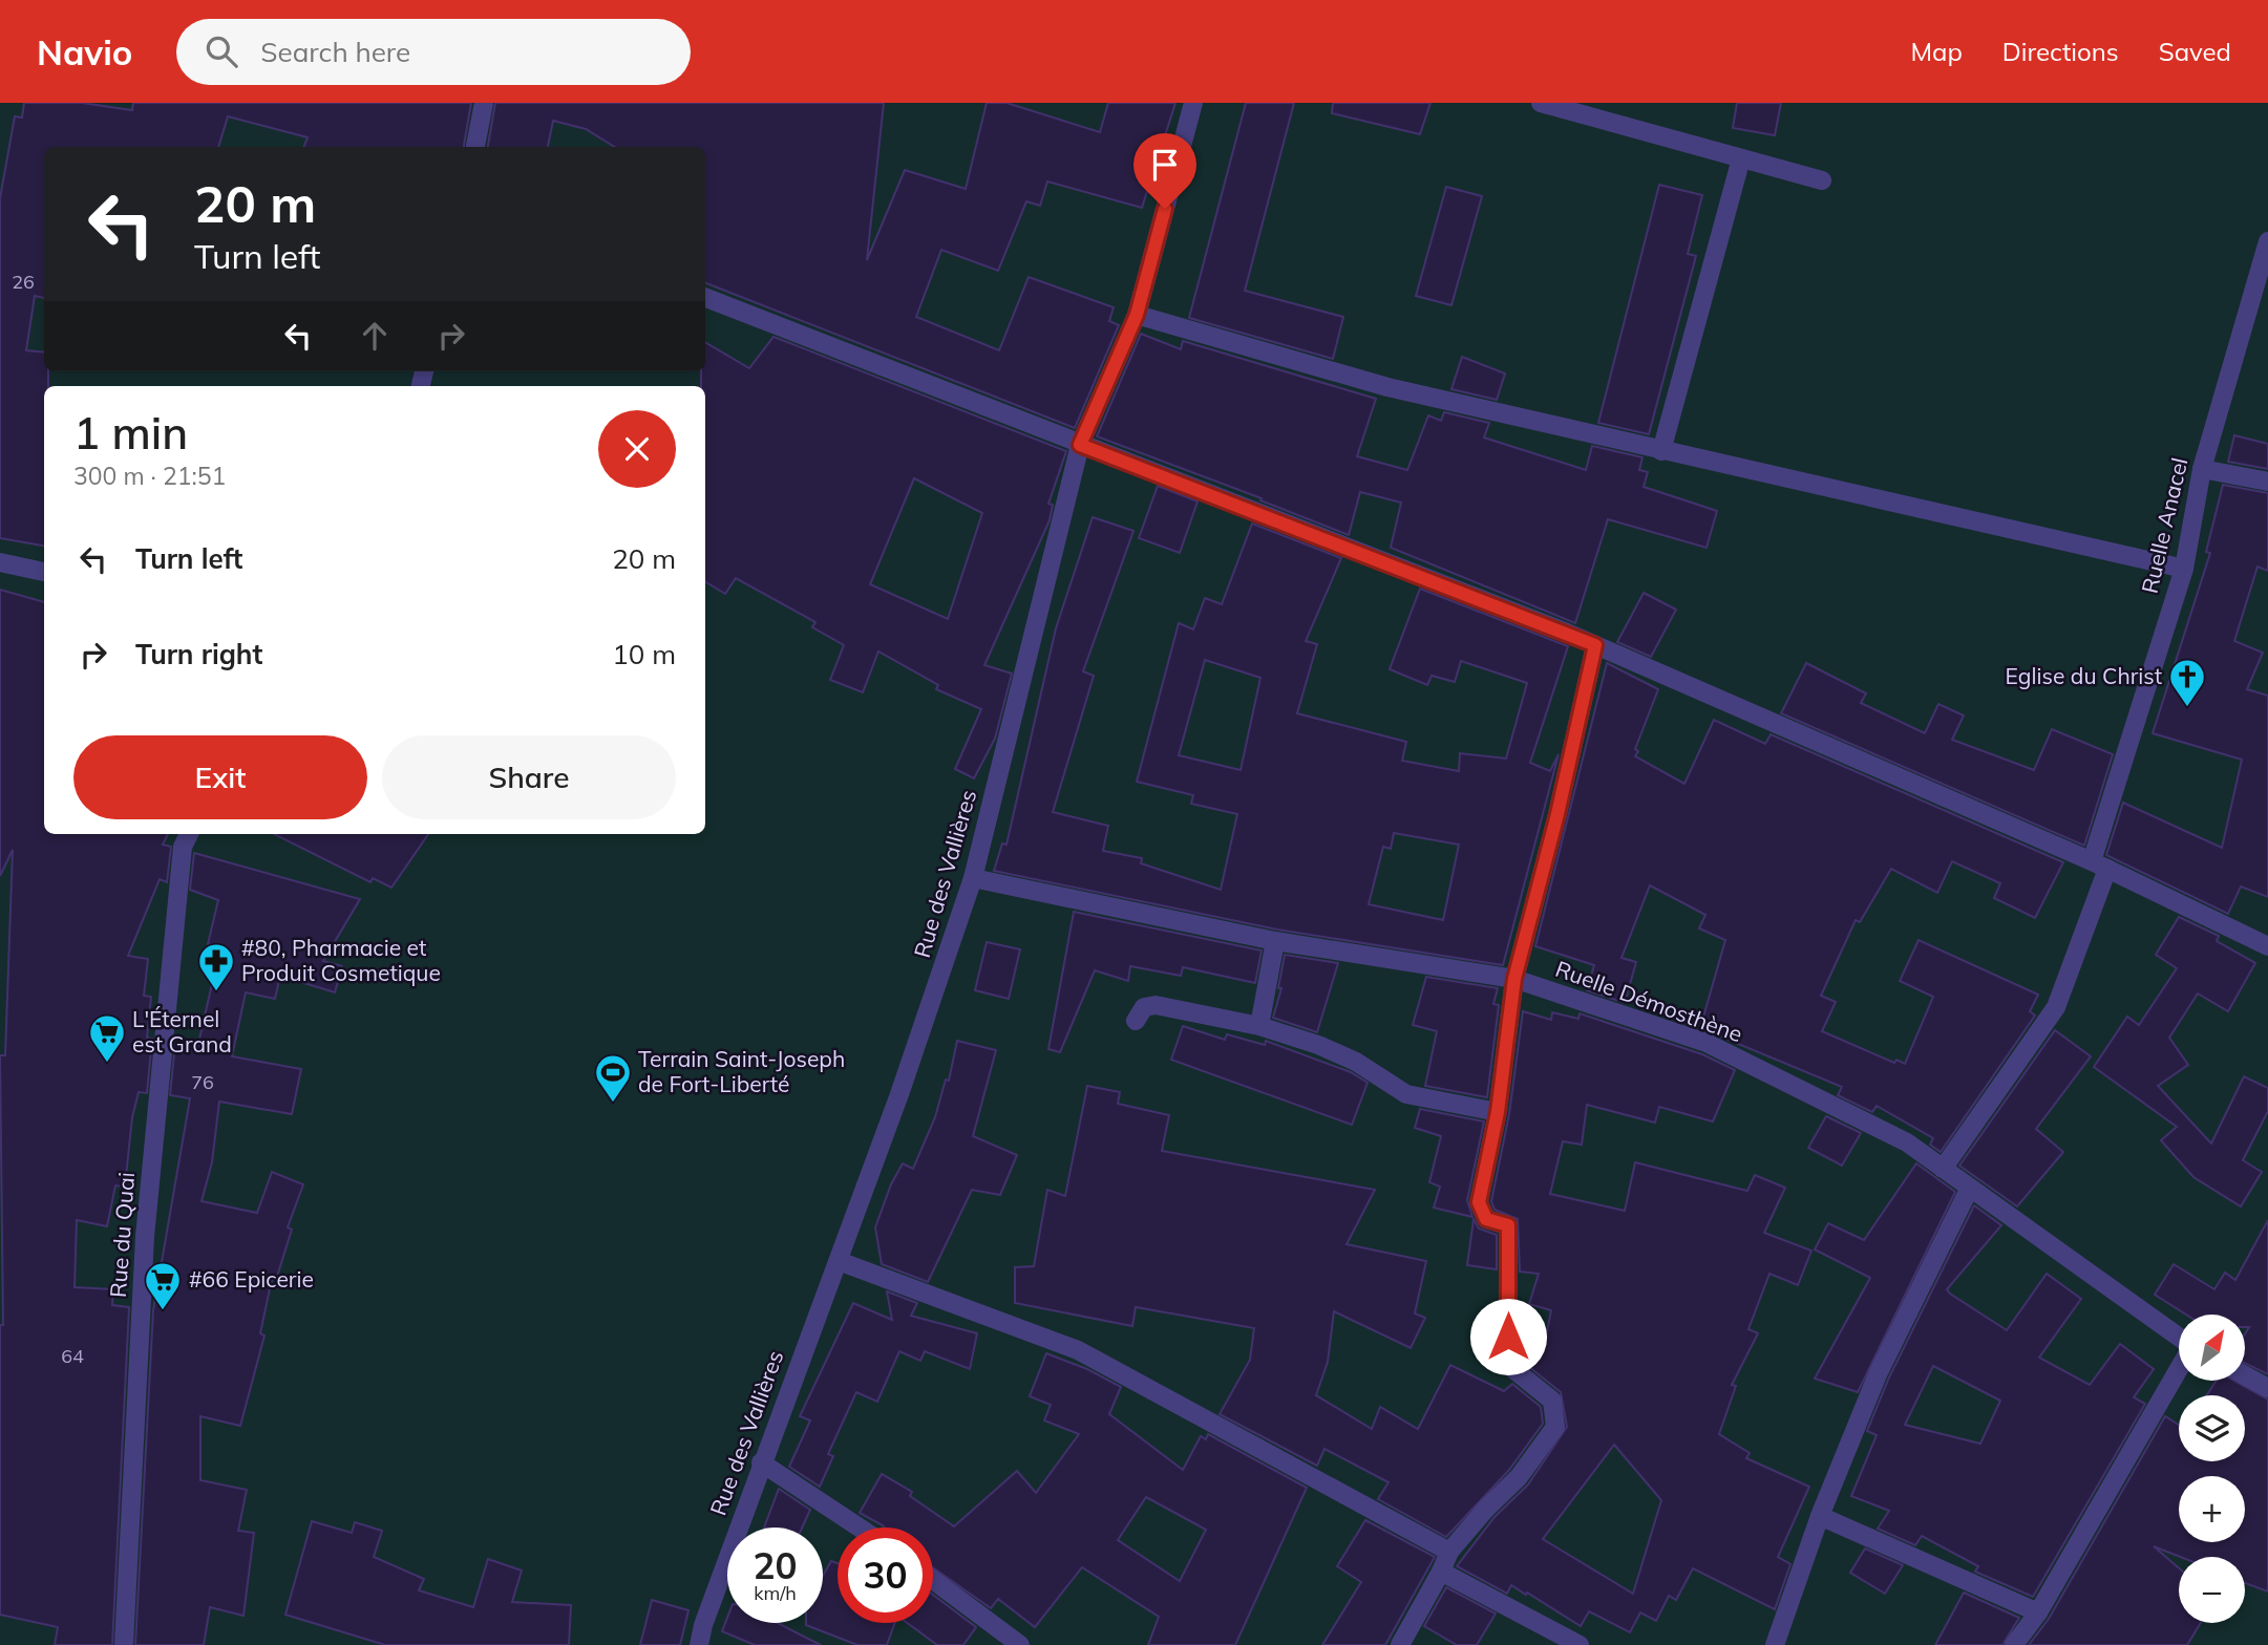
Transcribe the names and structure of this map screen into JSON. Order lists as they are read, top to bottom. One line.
{"streets":{"street":["Ruelle Anacel","Rue des Vallières","Ruelle Démosthène","Rue du Quai"]},"crossings":[["Ruelle Anacel","Ruelle Démosthène"],["Rue des Vallières","Ruelle Démosthène"]],"places":{"church":["Eglise du Christ"],"pharmacy":["#80, Pharmacie et Produit Cosmetique"],"supermarket":["L'Éternel est Grand","#66 Epicerie"],"sports":["Terrain Saint-Joseph de Fort-Liberté"]},"house_numbers":["26","76","64"],"north":"top right","page":{"header":"Navio","search":"Search here","nav":["Map","Directions","Saved"],"turn":["20 m","Turn left"],"heading":["1 min","300 m · 21:51"],"list":[{"name":"Turn left","value":"20 m"},{"name":"Turn right","value":"10 m"}],"buttons":["Exit","Share"],"map_buttons":["+","−"],"speed":"20 km/h","limit":"30"}}
